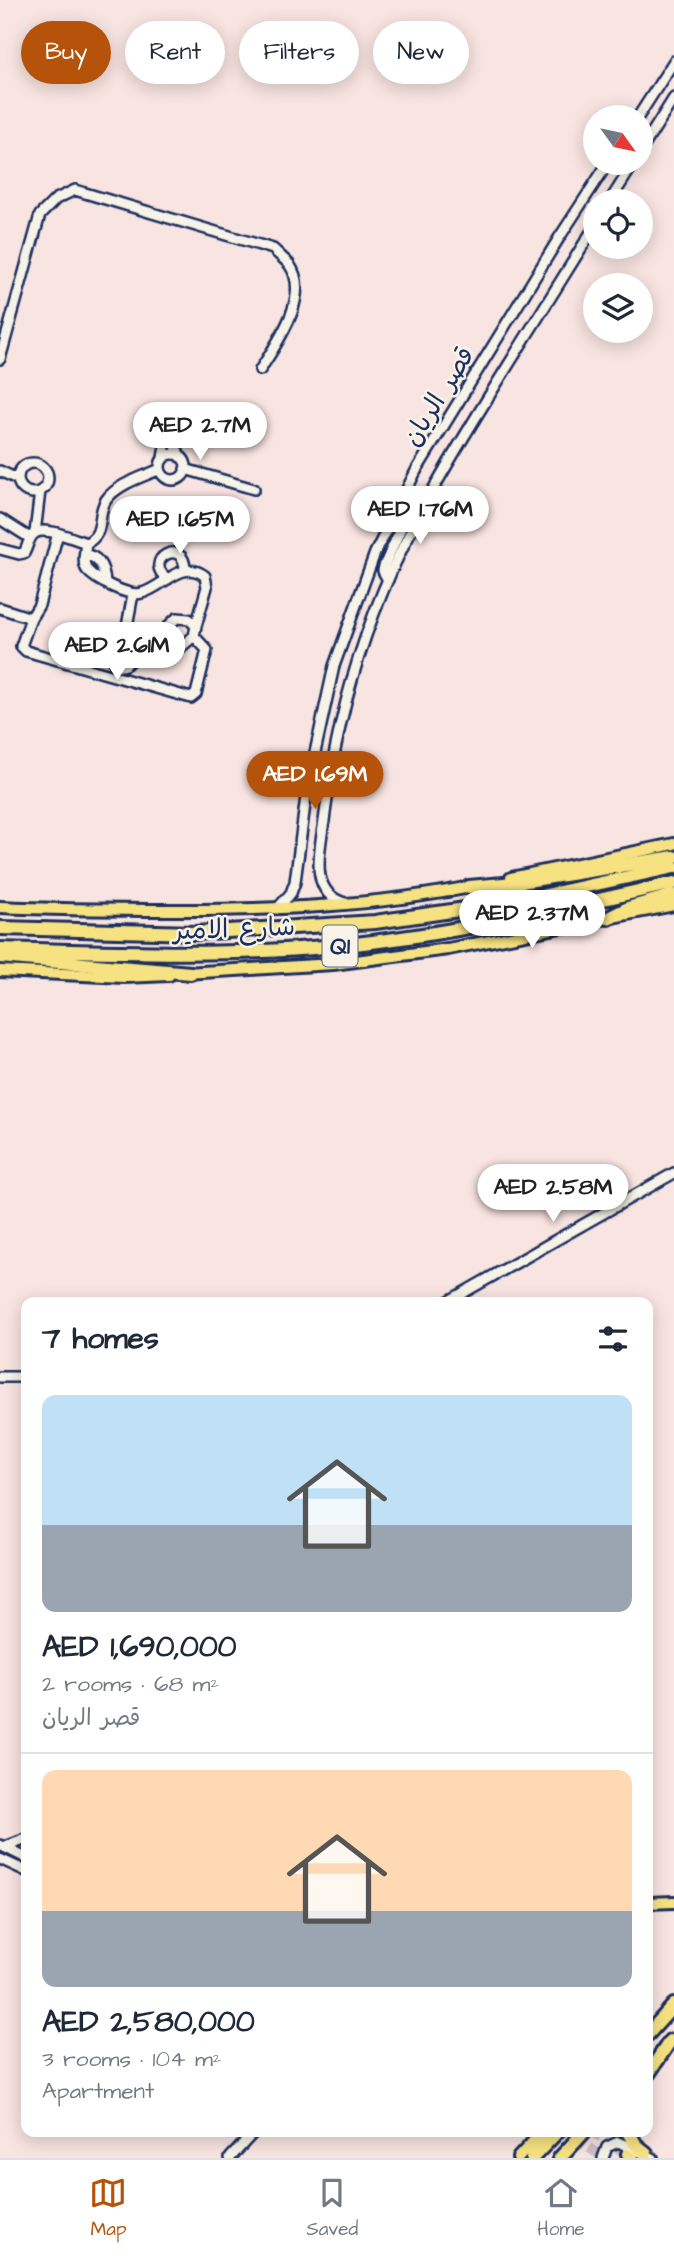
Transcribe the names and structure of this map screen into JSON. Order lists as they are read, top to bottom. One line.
{"streets":{"highway":["شارع الامير","Q1"],"street":["قصر الريان"]},"crossings":[["قصر الريان","شارع الامير"]],"north":"bottom right","page":{"chip":["Buy","Rent","Filters","New"],"price":["AED 2.7M","AED 1.76M","AED 1.65M","AED 2.61M","AED 1.69M","AED 2.37M","AED 2.58M"],"heading":"7 homes","list":[{"name":"AED 1,690,000","note":"2 rooms · 68 m² · قصر الريان"},{"name":"AED 2,580,000","note":"3 rooms · 104 m² · Apartment"}],"tabs":["Map","Saved","Home"]}}
